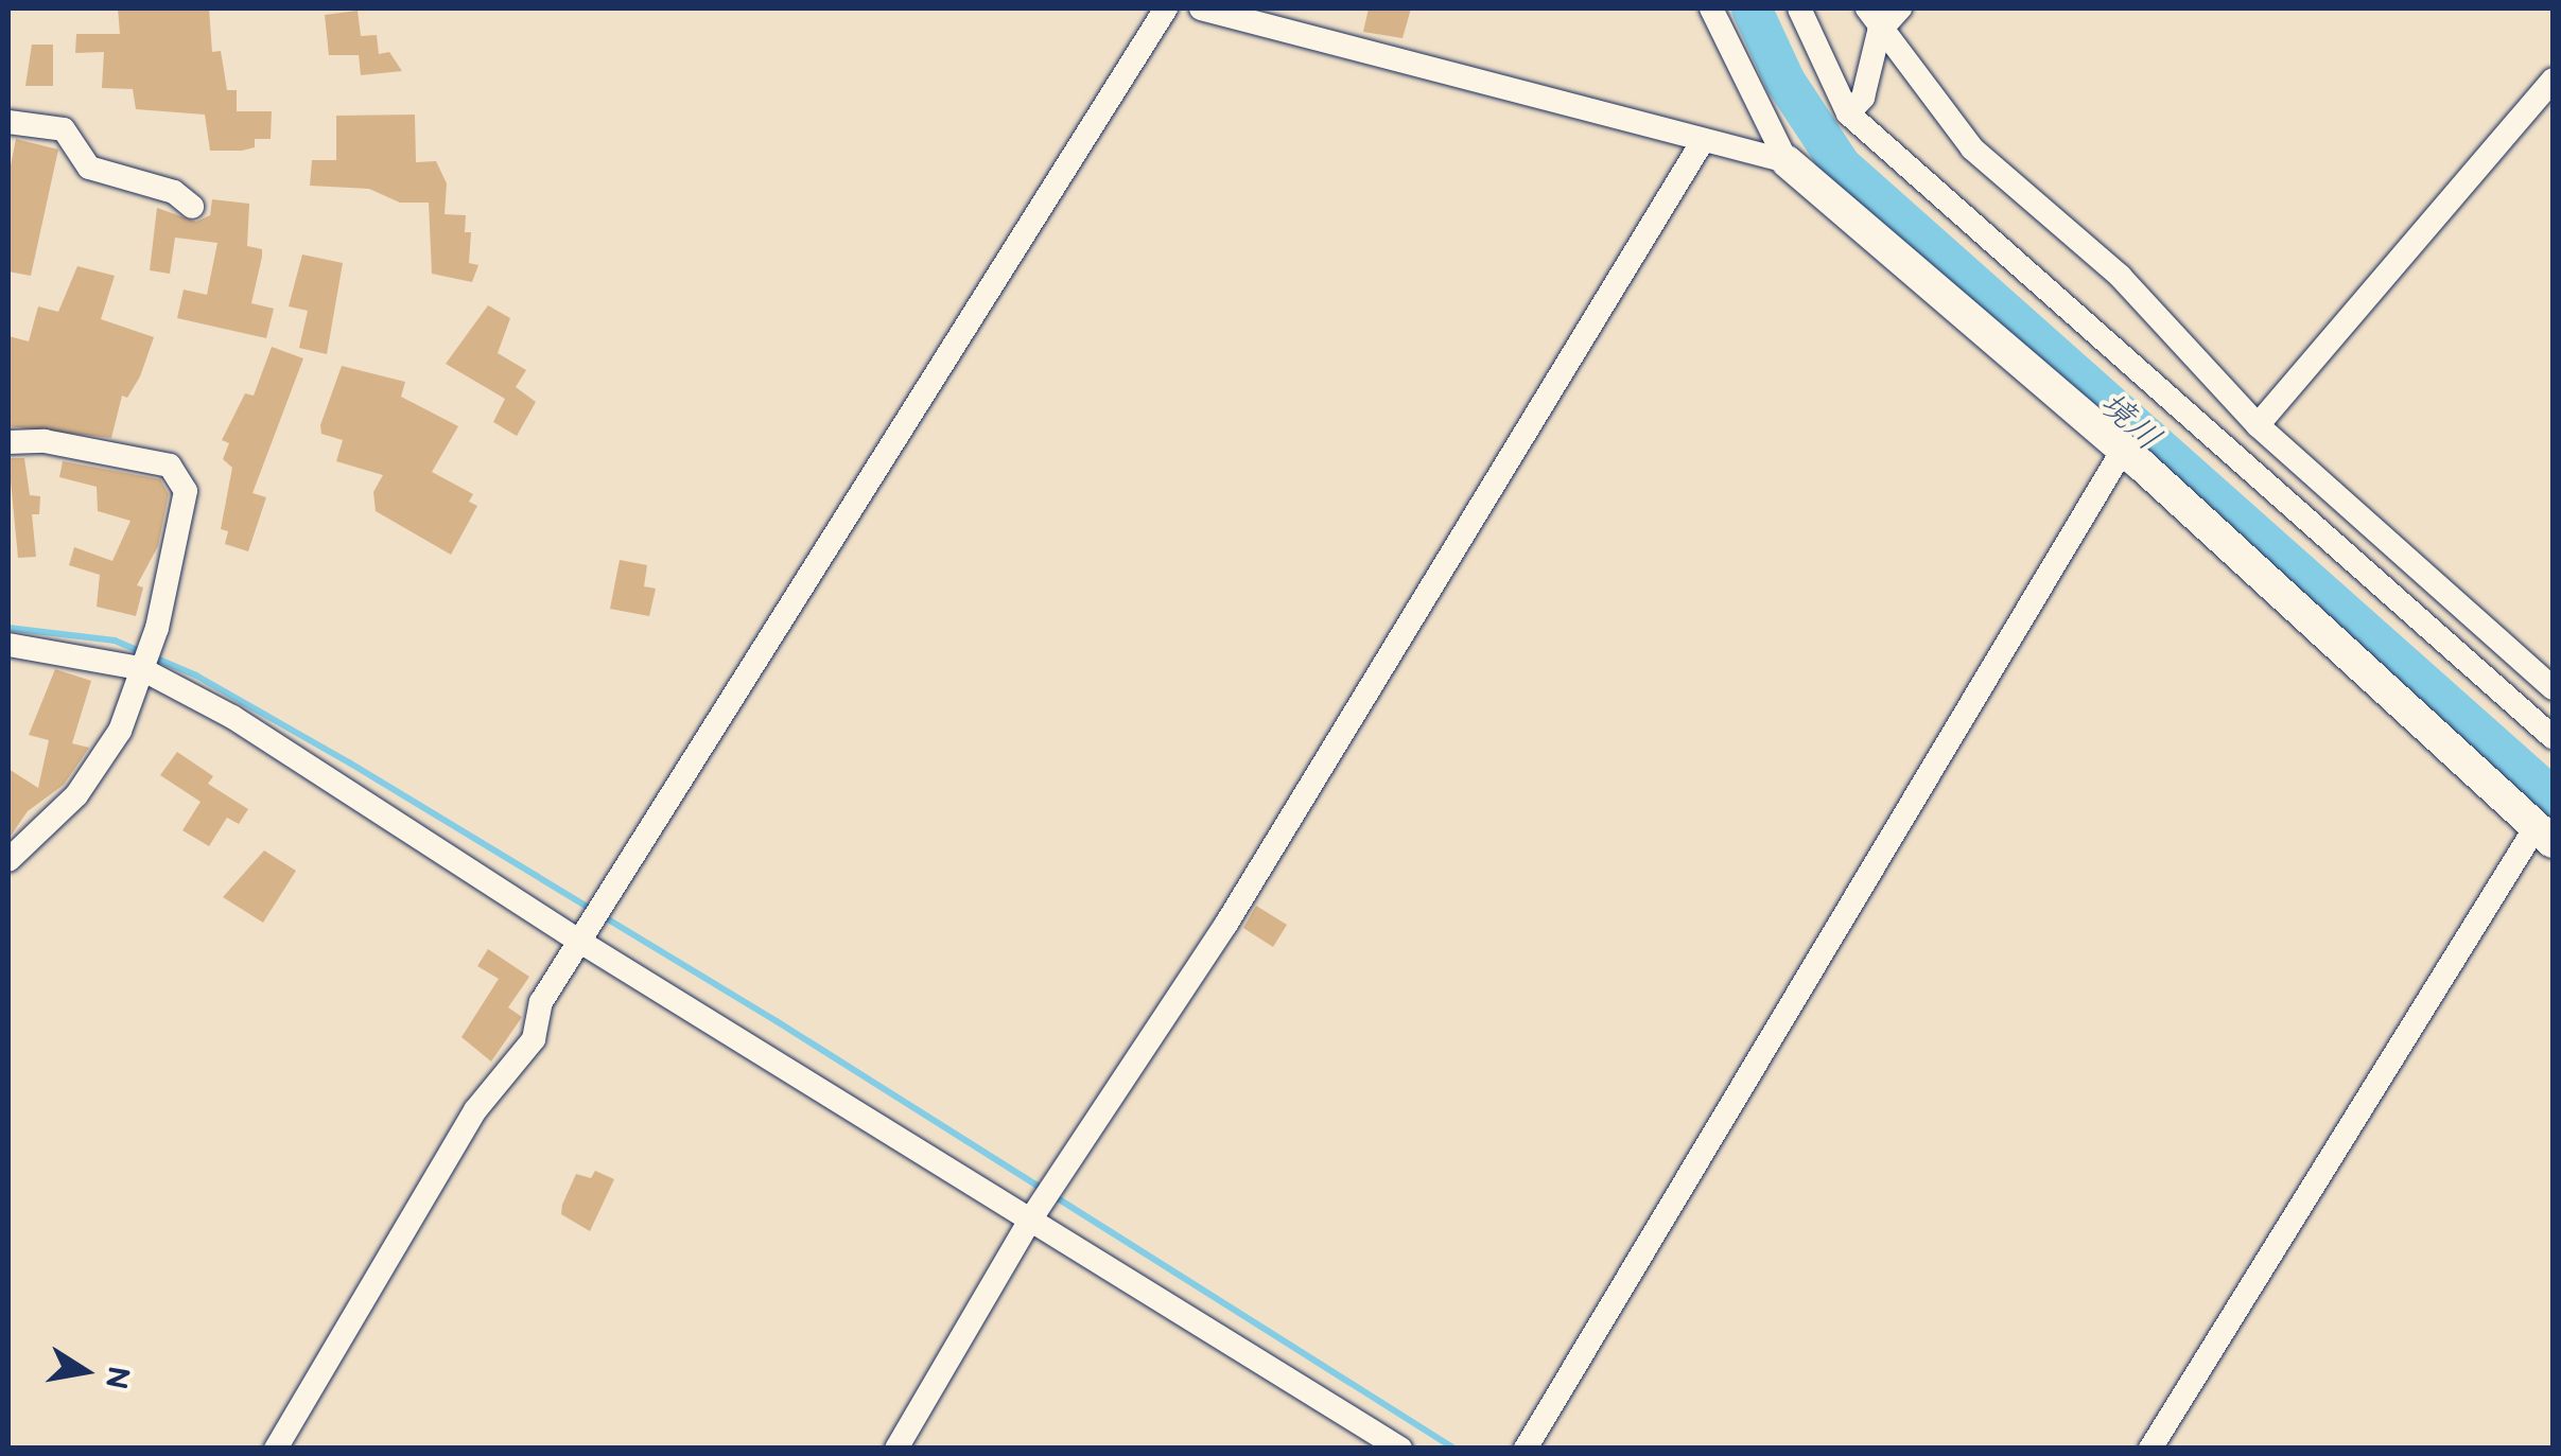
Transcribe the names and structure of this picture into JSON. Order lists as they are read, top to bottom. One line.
{"water":["境川"],"north":"right"}
